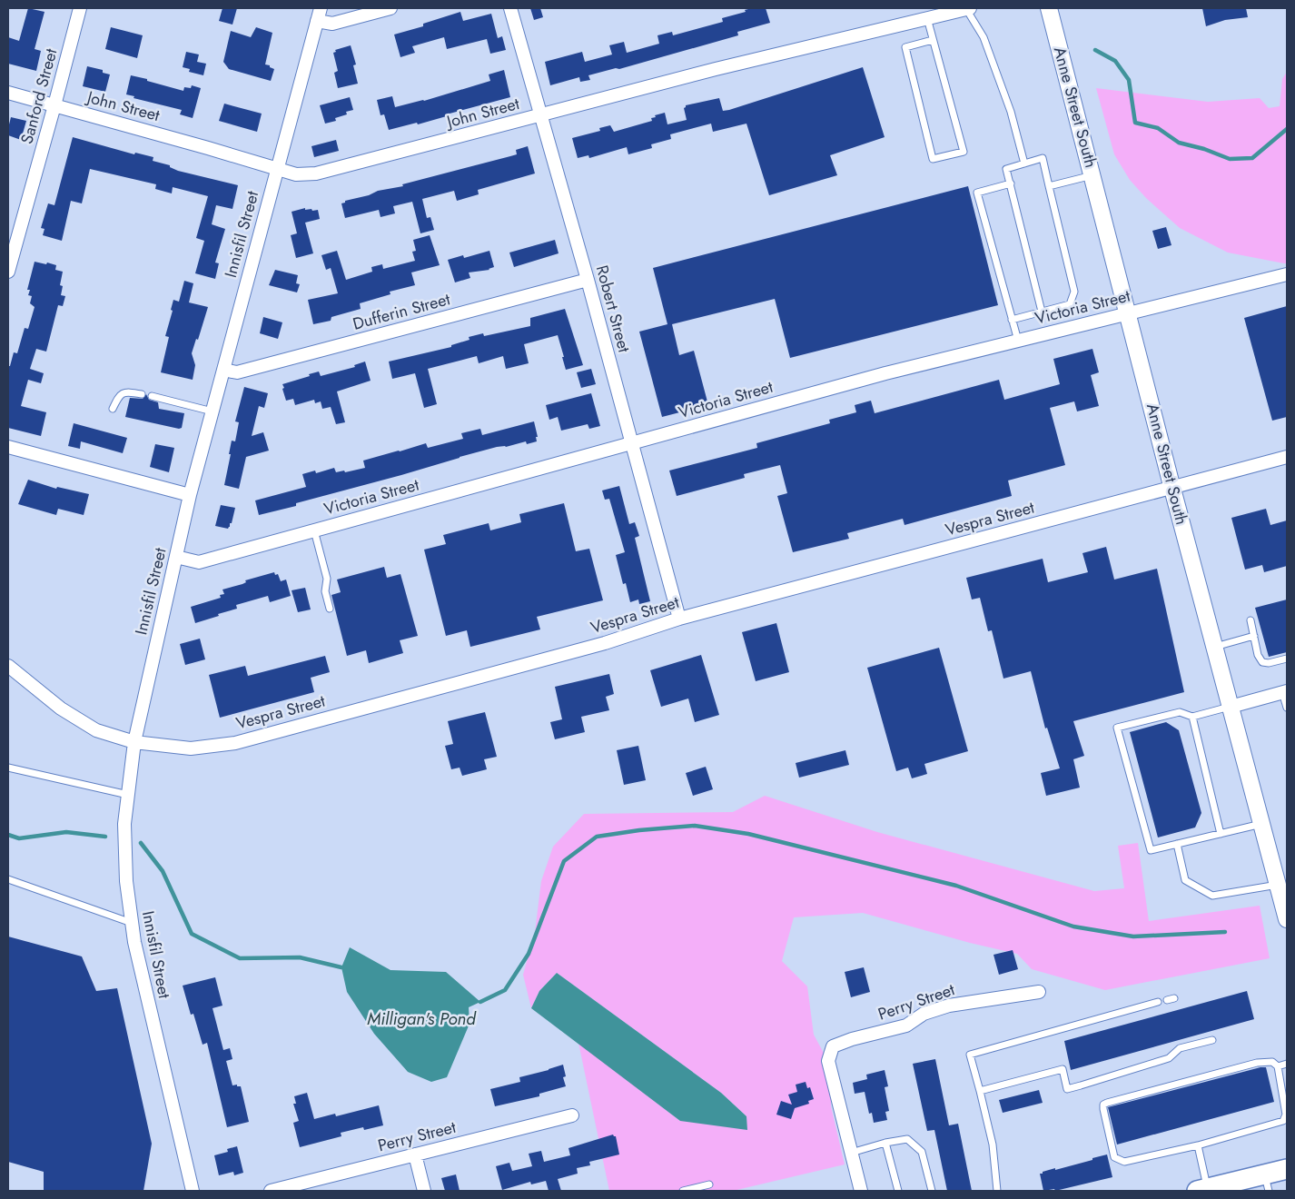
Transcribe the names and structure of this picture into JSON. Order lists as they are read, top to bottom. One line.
{"streets":{"street":["Sanford Street","John Street","Anne Street South","Innisfil Street","Victoria Street","Robert Street","Dufferin Street","Vespra Street","Perry Street"]},"crossings":[["Sanford Street","John Street"],["John Street","Innisfil Street"],["John Street","Robert Street"],["Anne Street South","Victoria Street"],["Anne Street South","Vespra Street"],["Innisfil Street","Victoria Street"],["Innisfil Street","Dufferin Street"],["Innisfil Street","Vespra Street"],["Victoria Street","Robert Street"],["Robert Street","Dufferin Street"],["Robert Street","Vespra Street"]],"water":["Milligan's Pond"]}
